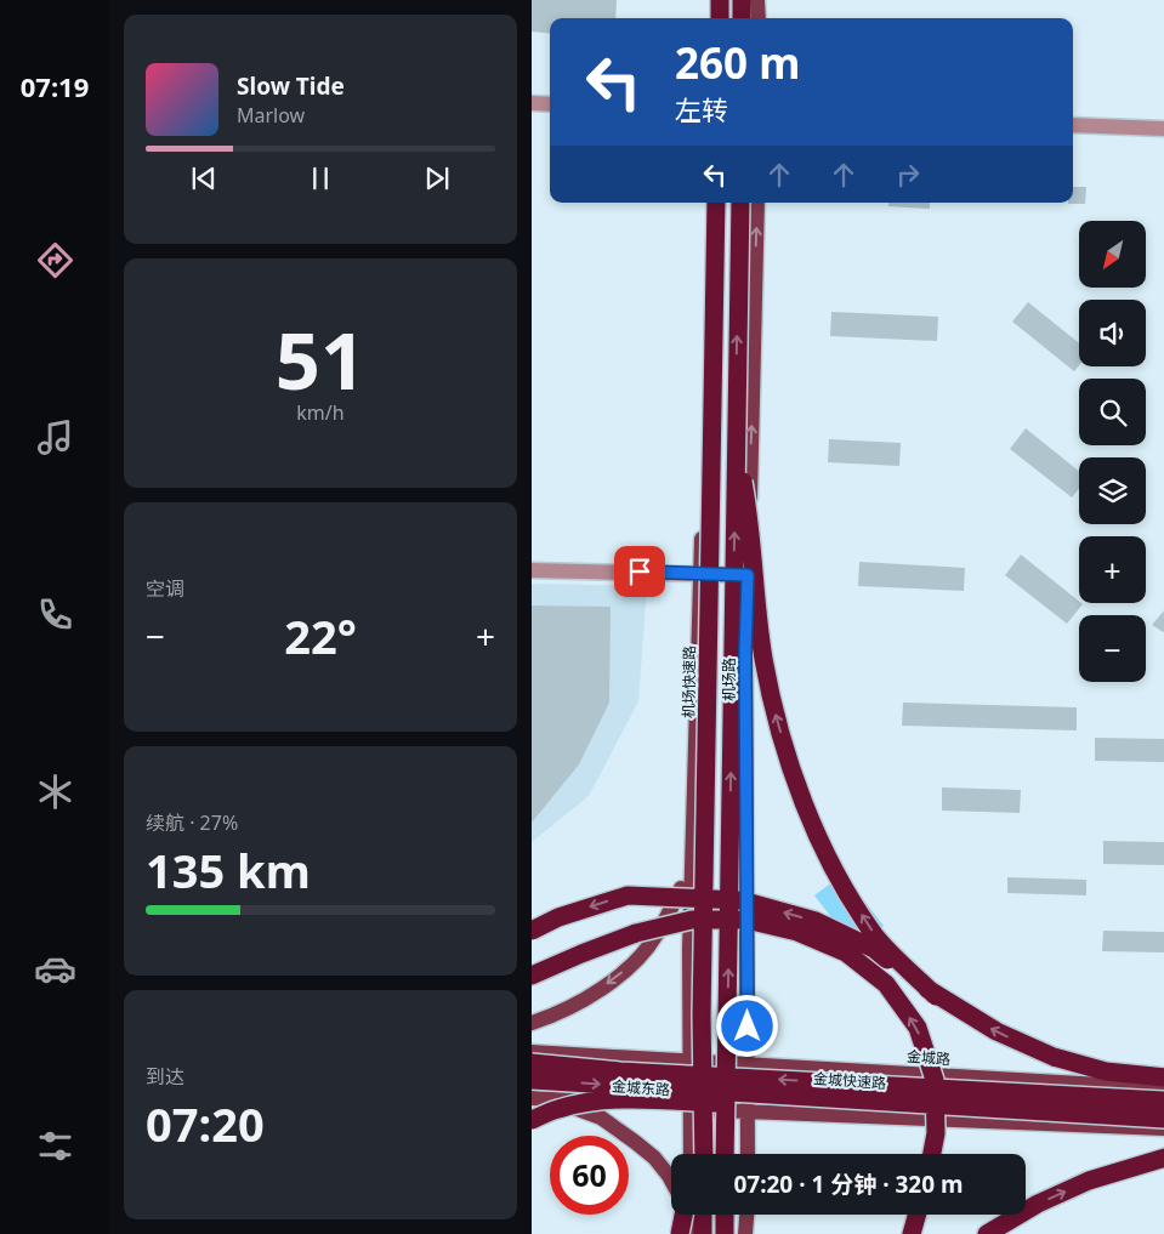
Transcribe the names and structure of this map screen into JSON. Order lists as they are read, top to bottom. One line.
{"streets":{"highway":["机场快速路","金城快速路"],"main road":["机场路","金城路","金城东路"]},"crossings":[["机场路","金城路"],["机场路","金城东路"],["金城路","金城东路"]],"north":"bottom left","page":{"tabs":"07:19","turn":["260 m","左转"],"song":["Slow Tide","Marlow"],"map_buttons":["+","−"],"tile":[["51","km/h"],"空调",["续航 · 27%","135 km"],["到达","07:20"]],"heat":["−","22°","+"],"limit":"60","trip":"07:20 · 1 分钟 · 320 m"}}
